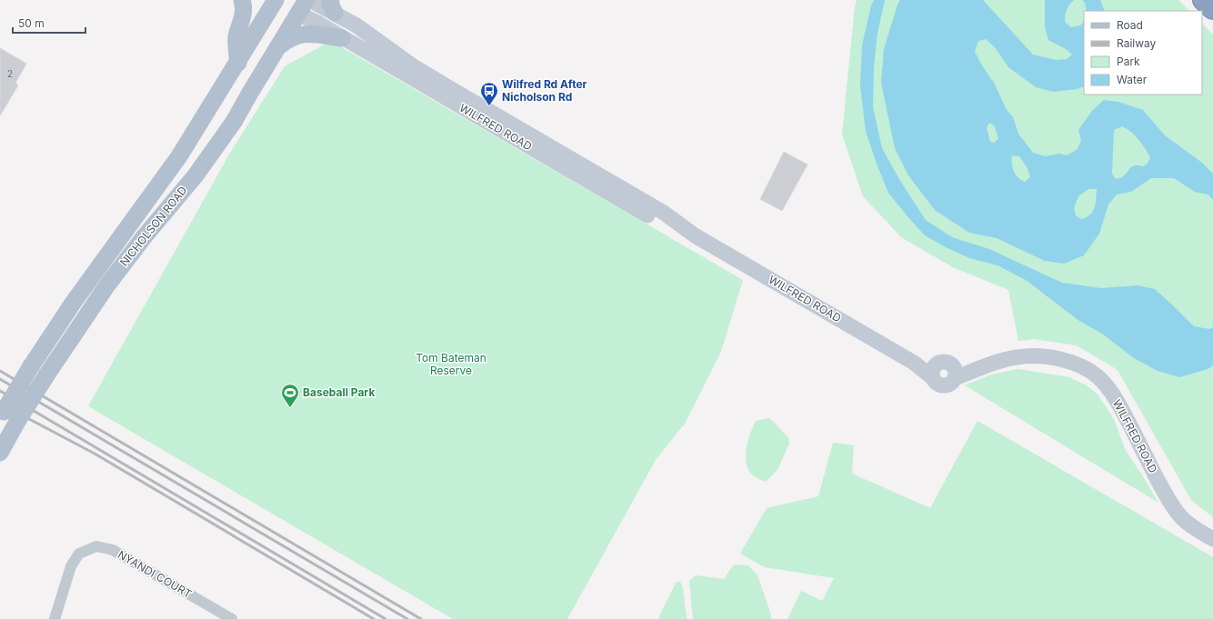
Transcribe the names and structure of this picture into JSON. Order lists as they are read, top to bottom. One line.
{"streets":{"main road":["WILFRED ROAD","NICHOLSON ROAD"],"street":["NYANDI COURT"]},"crossings":[["WILFRED ROAD","NICHOLSON ROAD"]],"parks":["Tom Bateman Reserve"],"places":{"bus stop":["Wilfred Rd After Nicholson Rd"],"sports":["Baseball Park"]},"house_numbers":["2"],"legend":["Road","Railway","Park","Water"],"scale_bar":"50 m"}
